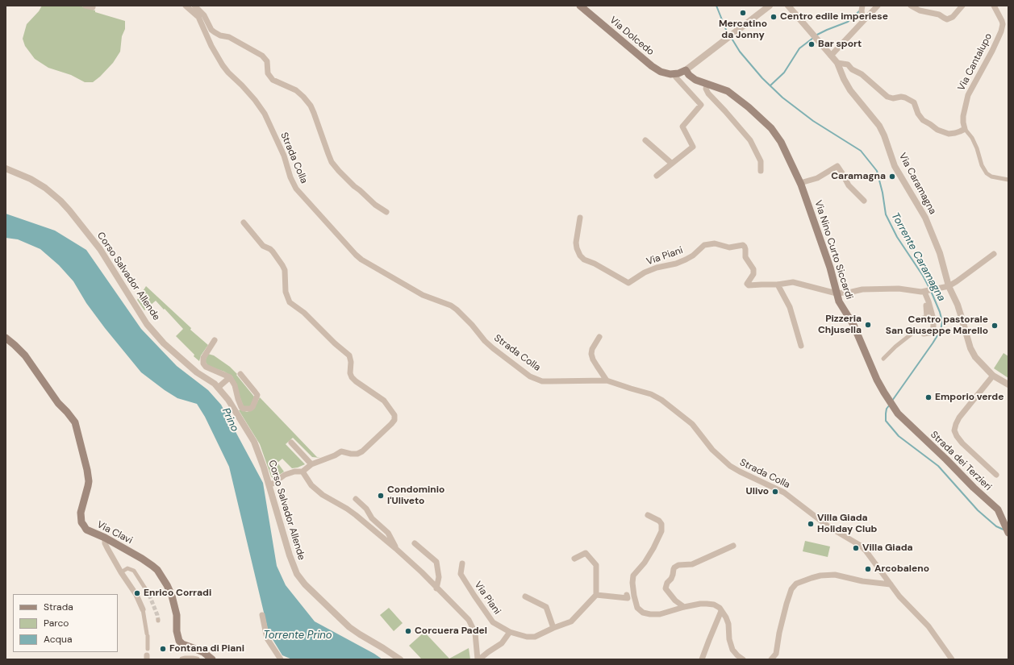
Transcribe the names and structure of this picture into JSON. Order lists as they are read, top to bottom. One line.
{"streets":{"main road":["Via Dolcedo","Via Nino Curto Siccardi","Strada dei Terzieri","Via Clavi"],"street":["Via Cantalupo","Strada Colla","Via Caramagna","Via Piani","Corso Salvador Allende"]},"crossings":[["Via Caramagna","Via Piani"],["Via Nino Curto Siccardi","Via Piani"],["Via Nino Curto Siccardi","Strada dei Terzieri"]],"water":["Torrente Caramagna","Prino","Torrente Prino"],"places":["Mercatino da Jonny","Centro edile imperiese","Bar sport","Caramagna","Pizzeria Chjusella","Centro pastorale San Giuseppe Marello","Emporio verde","Ulivo","Condominio l'Uliveto","Villa Giada Holiday Club","Villa Giada","Arcobaleno","Enrico Corradi","Corcuera Padel","Fontana di Piani"],"legend":["Strada","Parco","Acqua"]}
